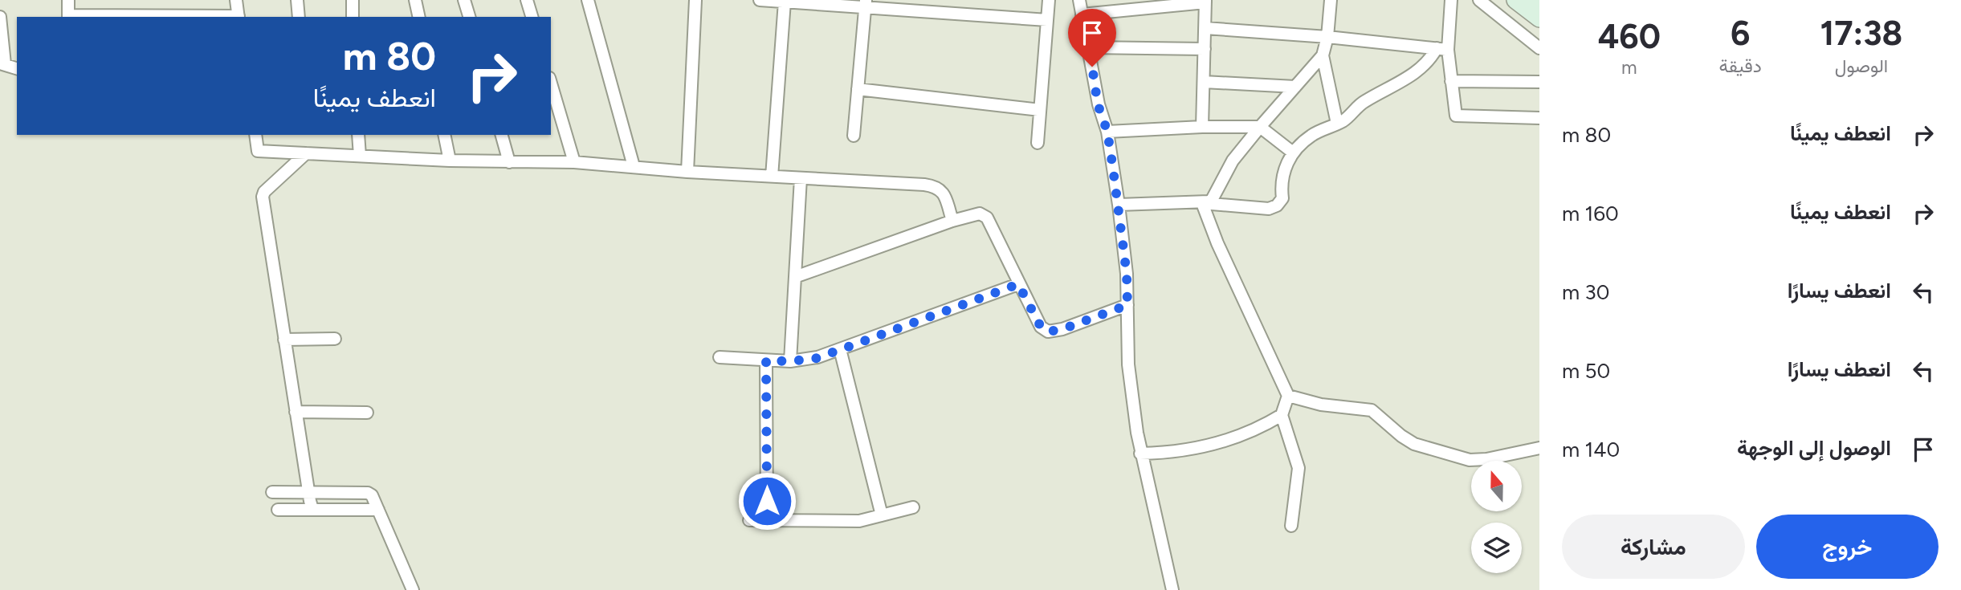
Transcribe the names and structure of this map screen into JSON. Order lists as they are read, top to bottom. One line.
{"north":"top","page":{"eta":["17:38","الوصول","6","دقيقة","460","m"],"turn":["80 m","انعطف يمينًا"],"list":[{"name":"انعطف يمينًا","value":"80 m"},{"name":"انعطف يمينًا","value":"160 m"},{"name":"انعطف يسارًا","value":"30 m"},{"name":"انعطف يسارًا","value":"50 m"},{"name":"الوصول إلى الوجهة","value":"140 m"}],"buttons":["خروج","مشاركة"]}}
